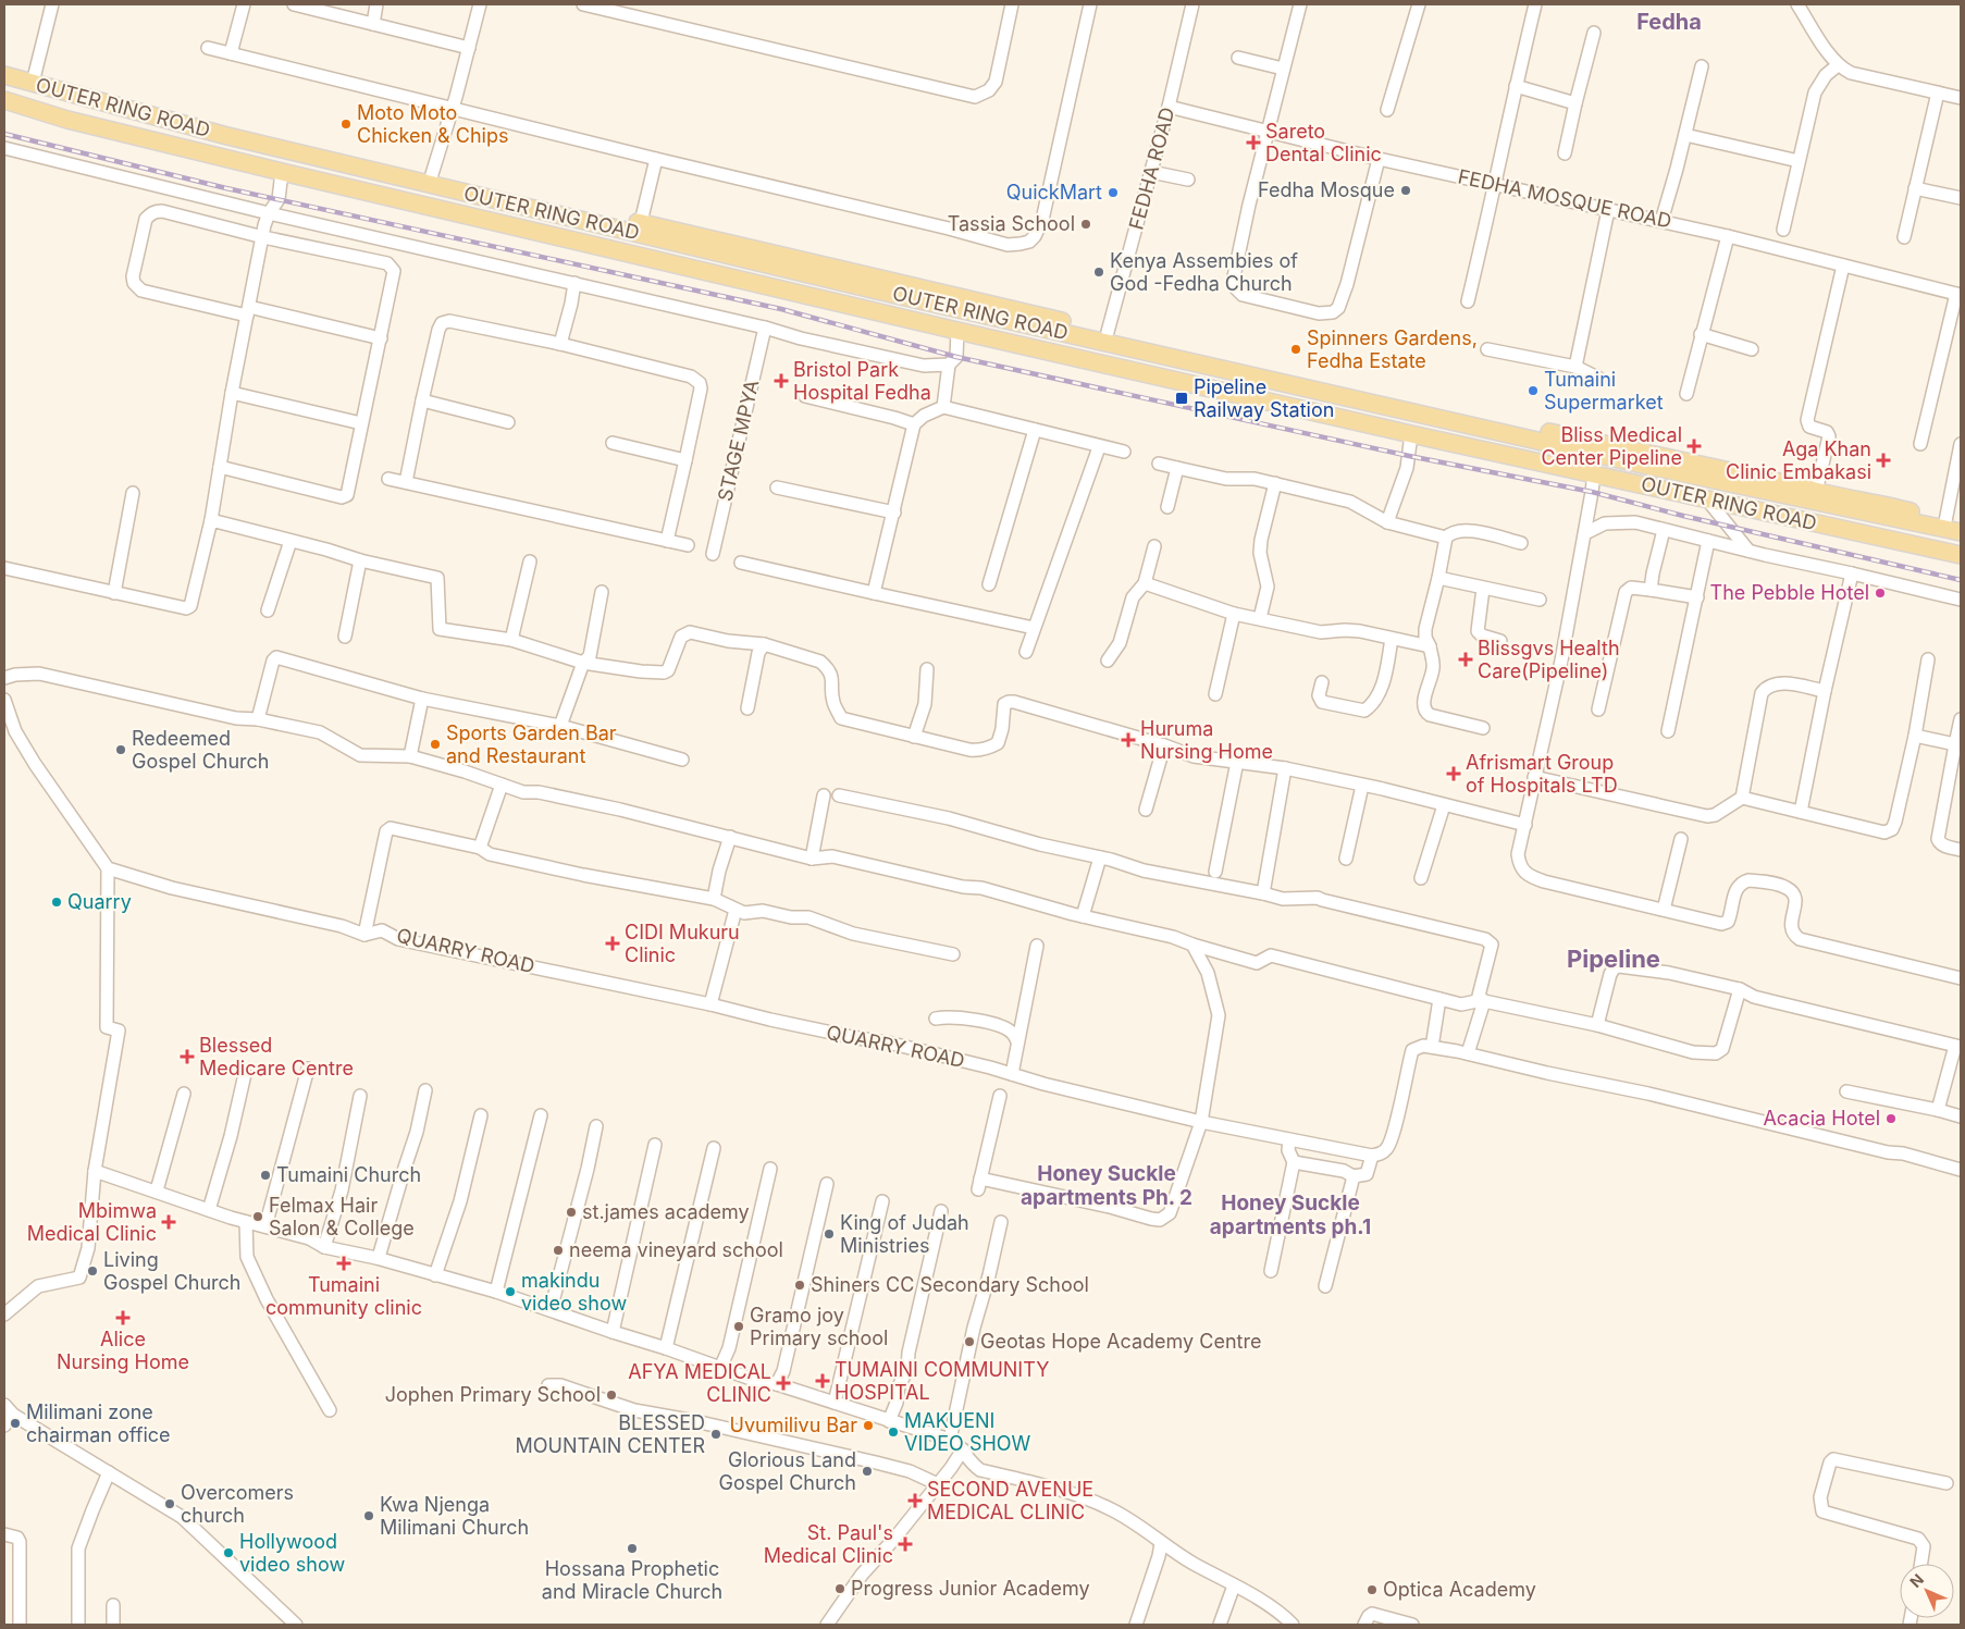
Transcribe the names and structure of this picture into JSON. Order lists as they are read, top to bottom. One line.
{"streets":{"main road":["OUTER RING ROAD"],"street":["FEDHA ROAD","FEDHA MOSQUE ROAD","STAGE MPYA","QUARRY ROAD"]},"crossings":[["FEDHA ROAD","FEDHA MOSQUE ROAD"]],"districts":["Fedha","Pipeline","Honey Suckle apartments Ph. 2","Honey Suckle apartments ph.1"],"places":{"other":["Moto Moto Chicken & Chips","Fedha Mosque","QuickMart","Tassia School","Kenya Assembies of God -Fedha Church","Spinners Gardens, Fedha Estate","Tumaini Supermarket","The Pebble Hotel","Sports Garden Bar and Restaurant","Redeemed Gospel Church","Quarry","Acacia Hotel","Tumaini Church","st.james academy","Felmax Hair Salon & College","King of Judah Ministries","neema vineyard school","Living Gospel Church","Shiners CC Secondary School","makindu video show","Gramo joy Primary school","Geotas Hope Academy Centre","Jophen Primary School","Milimani zone chairman office","Uvumilivu Bar","MAKUENI VIDEO SHOW","BLESSED MOUNTAIN CENTER","Glorious Land Gospel Church","Overcomers church","Kwa Njenga Milimani Church","Hossana Prophetic and Miracle Church","Hollywood video show","Progress Junior Academy","Optica Academy"],"health":["Sareto Dental Clinic","Bristol Park Hospital Fedha","Bliss Medical Center Pipeline","Aga Khan Clinic Embakasi","Blissgvs Health Care(Pipeline)","Huruma Nursing Home","Afrismart Group of Hospitals LTD","CIDI Mukuru Clinic","Blessed Medicare Centre","Mbimwa Medical Clinic","Tumaini community clinic","Alice Nursing Home","TUMAINI COMMUNITY HOSPITAL","AFYA MEDICAL CLINIC","SECOND AVENUE MEDICAL CLINIC","St. Paul's Medical Clinic"],"transit":["Pipeline Railway Station"]},"north":"top left"}
